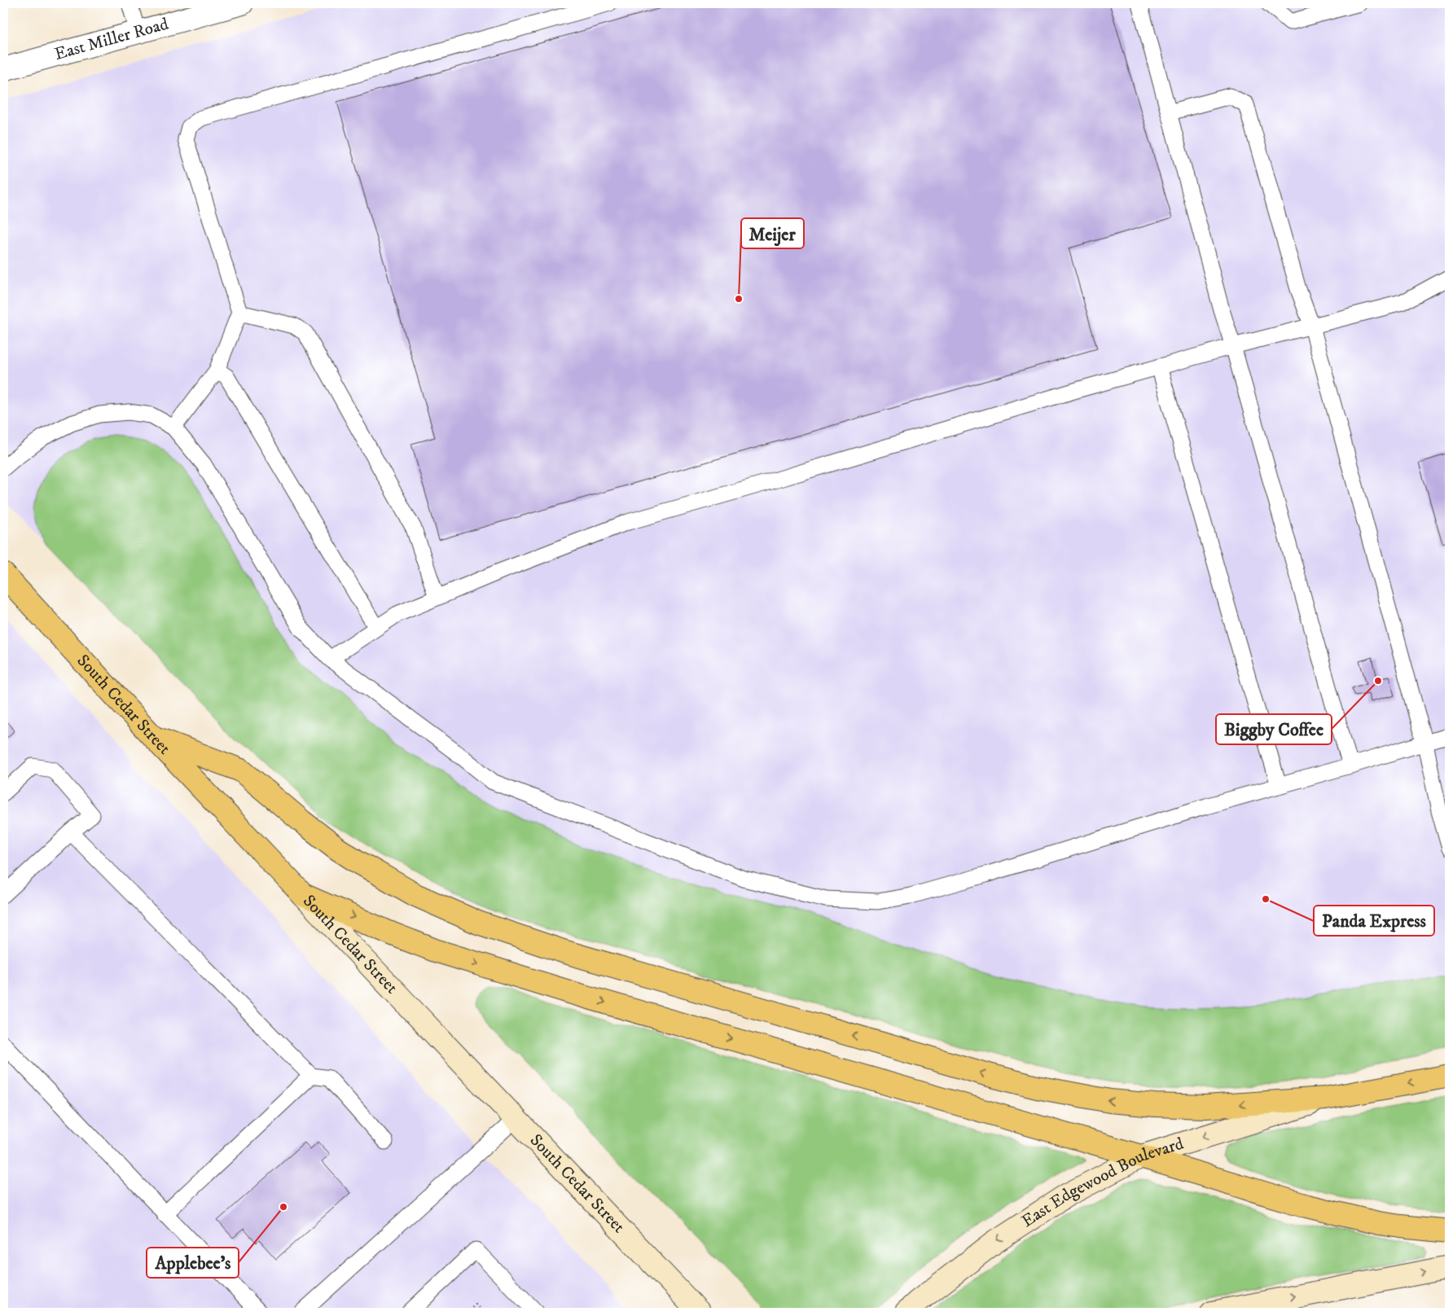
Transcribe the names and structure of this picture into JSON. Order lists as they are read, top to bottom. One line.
{"streets":{"main road":["South Cedar Street","East Edgewood Boulevard"],"street":["East Miller Road"]},"places":["Meijer","Biggby Coffee","Panda Express","Applebee's"]}
